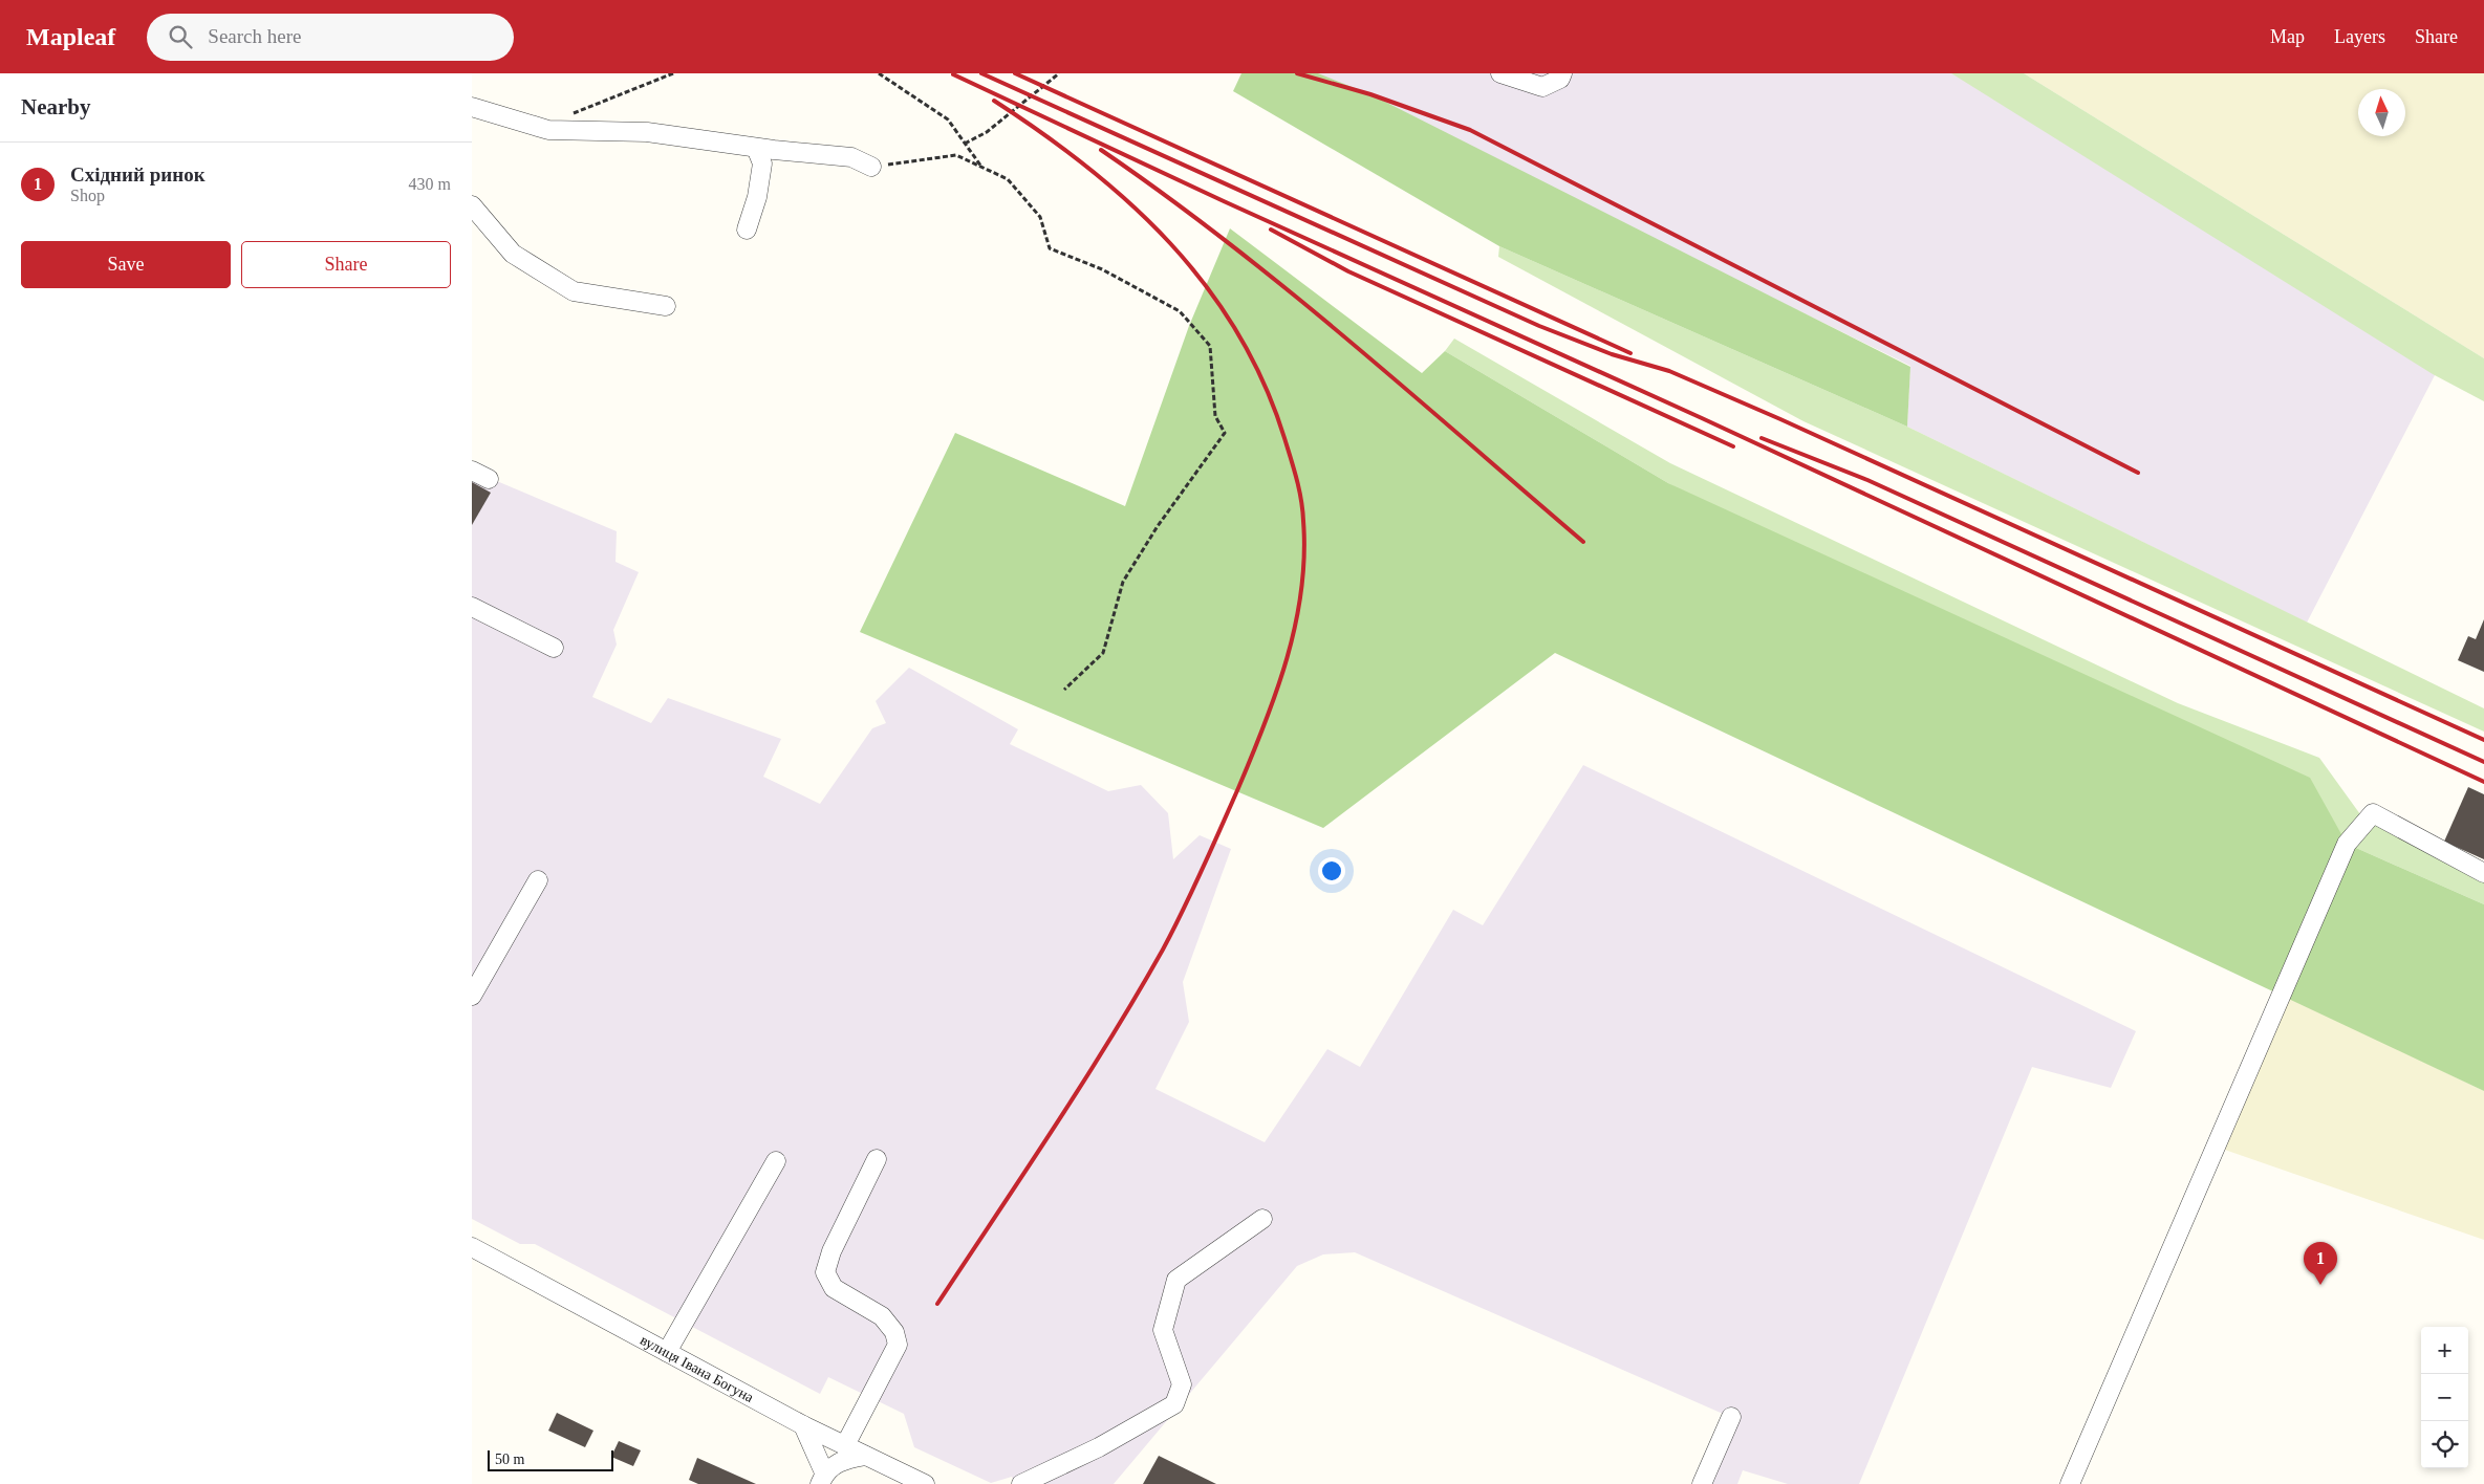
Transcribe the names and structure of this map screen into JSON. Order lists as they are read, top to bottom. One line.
{"streets":{"street":["вулиця Івана Богуна"]},"scale_bar":"50 m","north":"top","page":{"header":"Mapleaf","search":"Search here","nav":["Map","Layers","Share"],"heading":"Nearby","list":[{"mark":"1","name":"Східний ринок","note":"Shop","value":"430 m"}],"buttons":["Save","Share"],"pins":"1","map_buttons":["+","−"],"scale":"50 m"}}
